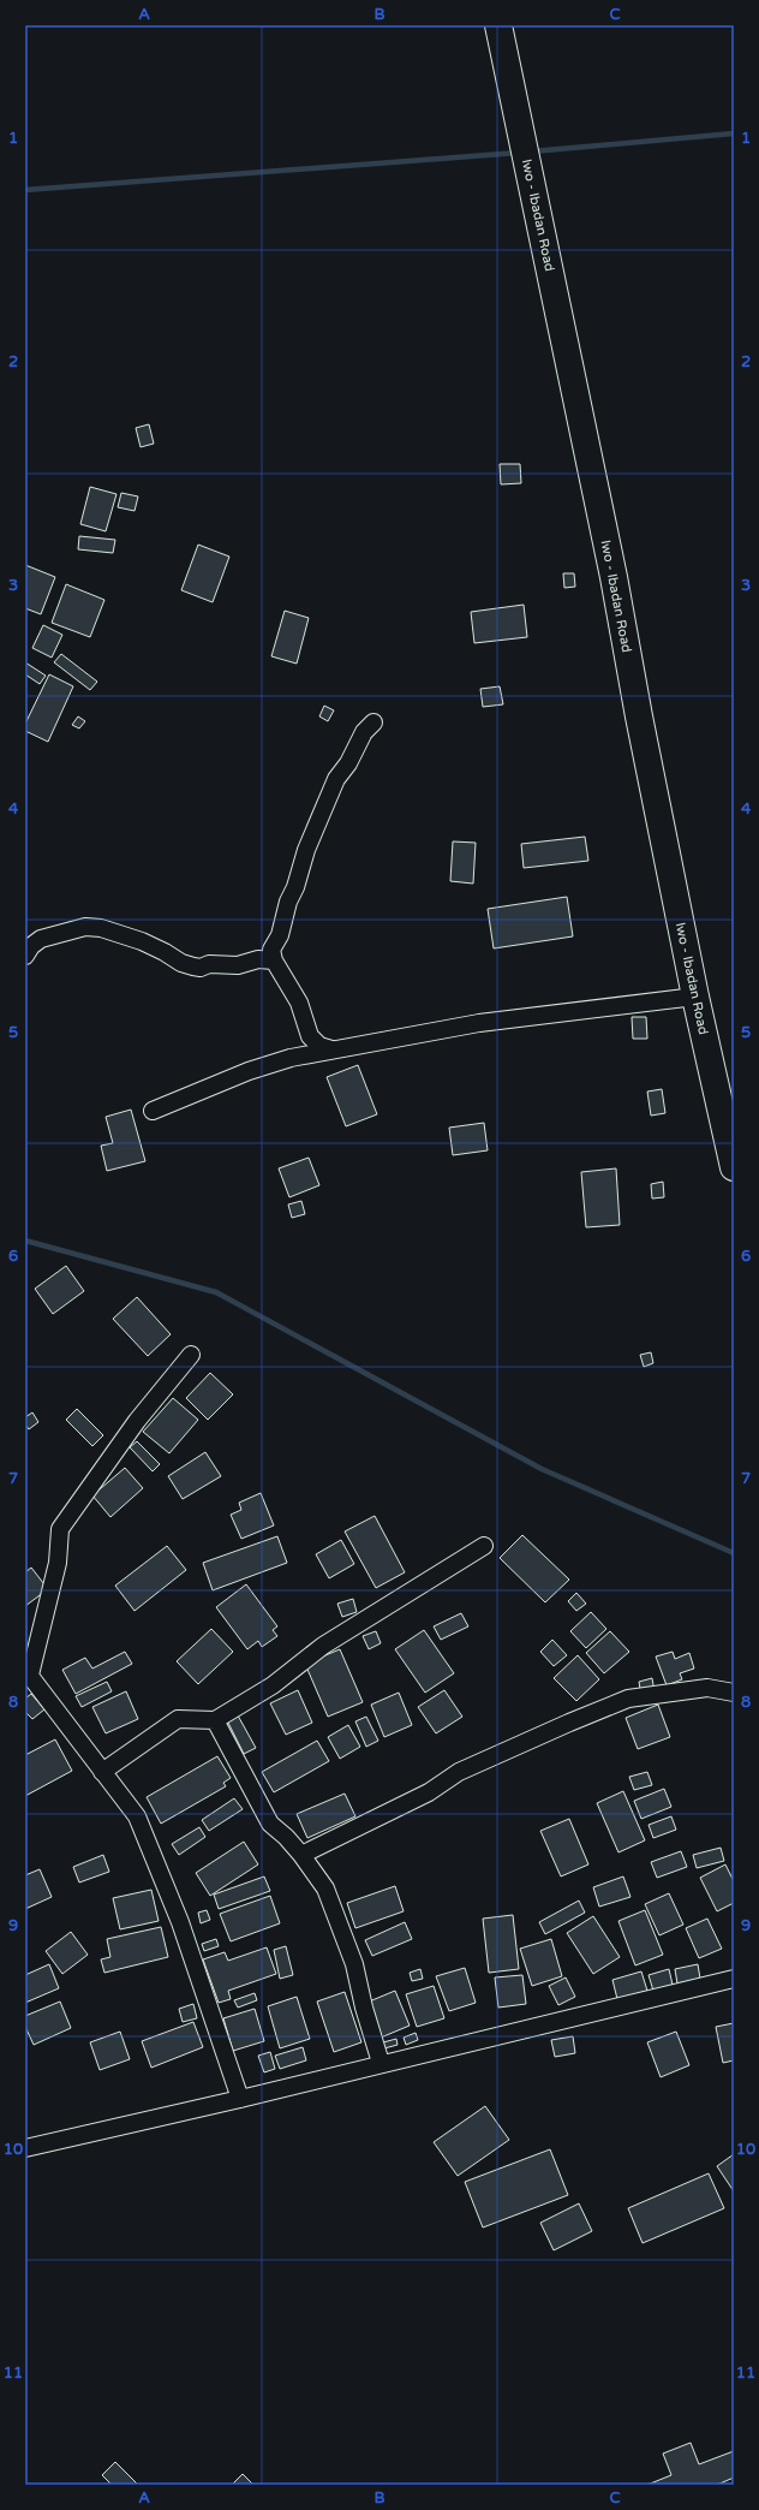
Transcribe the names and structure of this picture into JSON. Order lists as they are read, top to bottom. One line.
{"streets":{"main road":["Iwo - Ibadan Road"]},"grid":{"columns":["A","B","C"],"rows":["1","2","3","4","5","6","7","8","9","10","11"]}}
